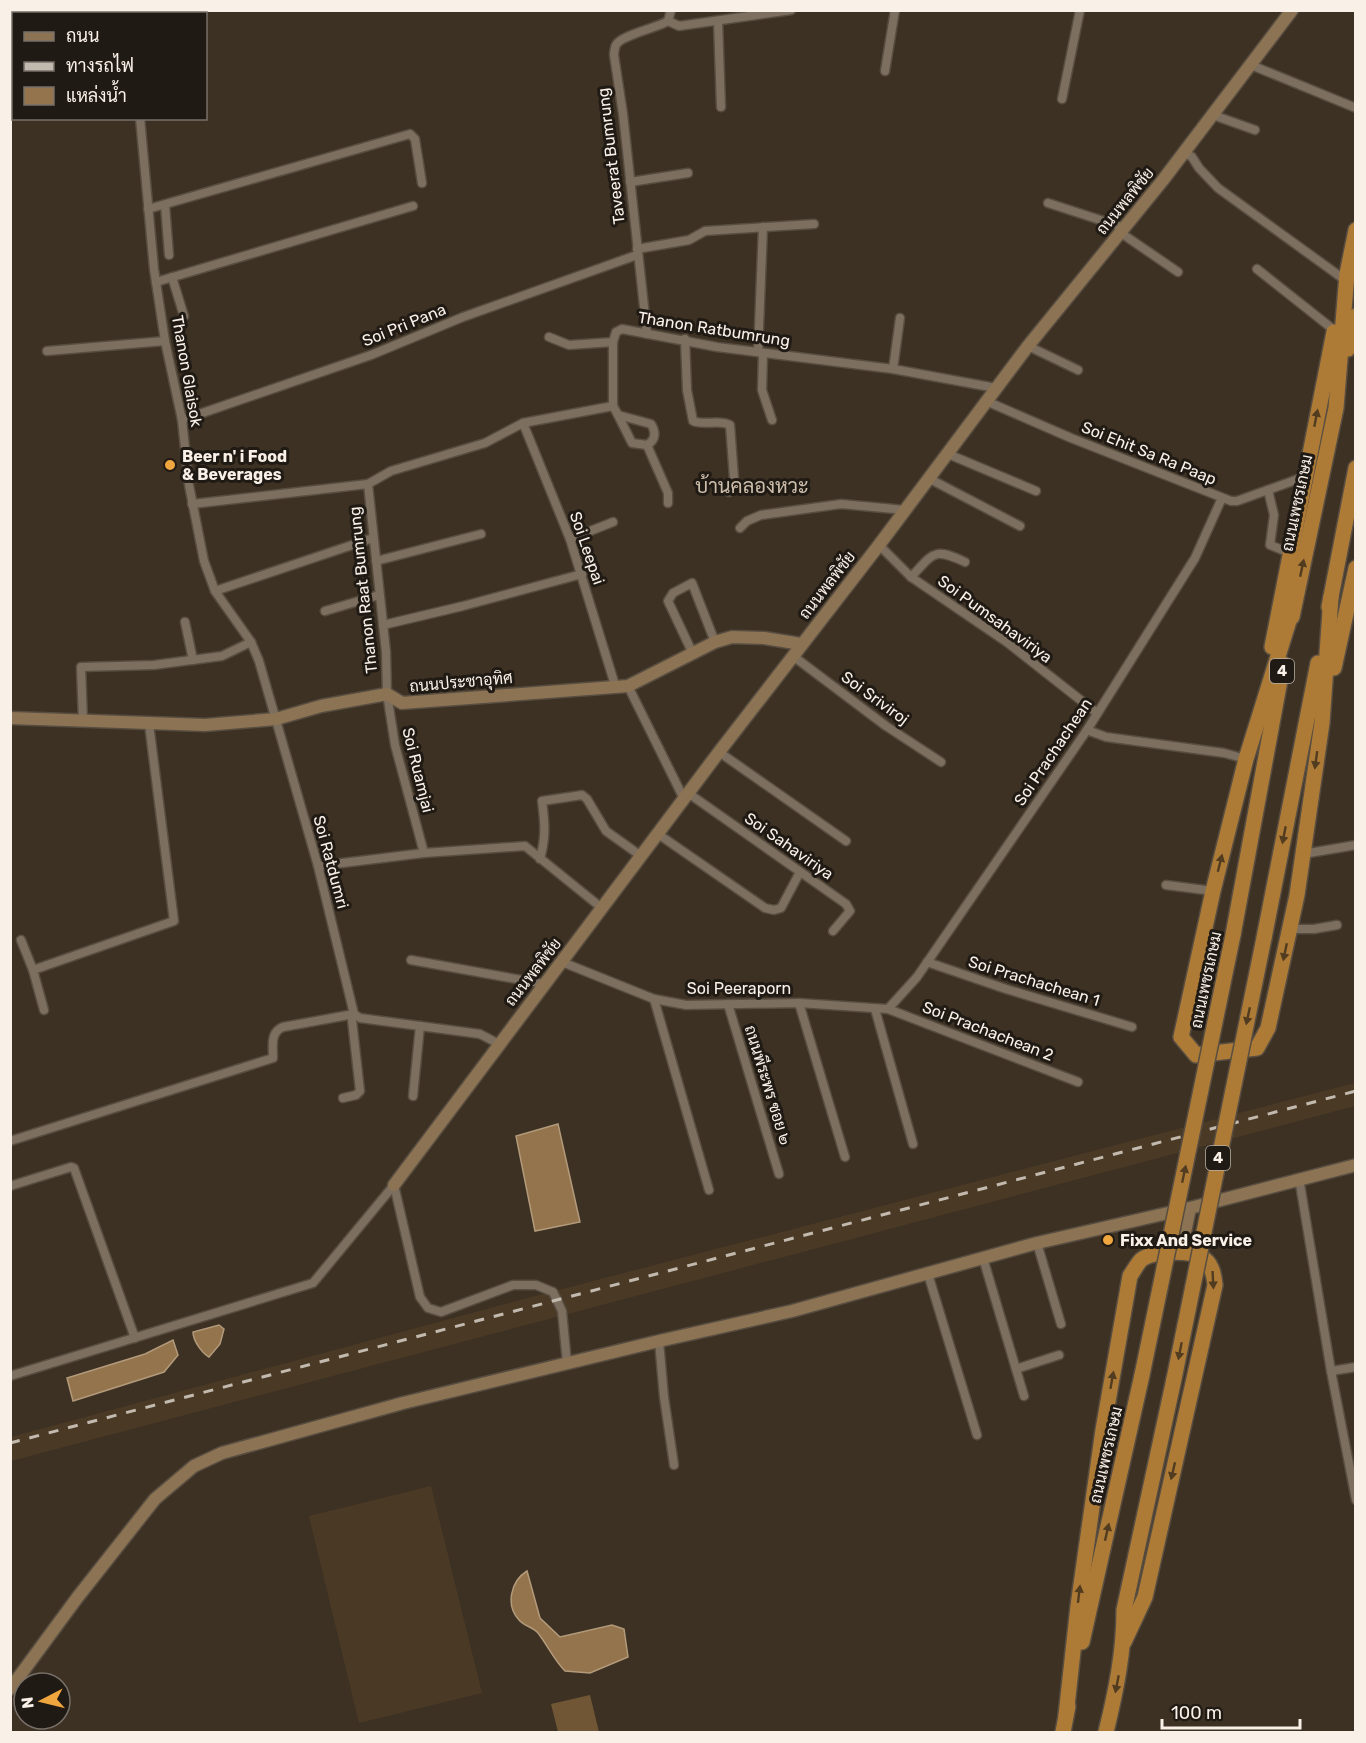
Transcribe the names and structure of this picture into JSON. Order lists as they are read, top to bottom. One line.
{"streets":{"highway":["ถนนเพชรเกษม","4"],"street":["Taveerat Bumrung","ถนนพลพิชัย","Soi Pri Pana","Thanon Ratbumrung","Thanon Glaisok","Soi Ehit Sa Ra Paap","Soi Leepai","Thanon Raat Bumrung","Soi Pumsahaviriya","ถนนประชาอุทิศ","Soi Sriviroj","Soi Prachachean","Soi Ruamjai","Soi Sahaviriya","Soi Ratdumri","Soi Prachachean 1","Soi Peeraporn","Soi Prachachean 2","ถนนพีระพร ซอย ๒"]},"crossings":[["Taveerat Bumrung","Soi Pri Pana"],["Taveerat Bumrung","Thanon Ratbumrung"],["ถนนพลพิชัย","Thanon Ratbumrung"],["ถนนพลพิชัย","Soi Ehit Sa Ra Paap"],["ถนนพลพิชัย","Soi Pumsahaviriya"],["ถนนพลพิชัย","ถนนประชาอุทิศ"],["ถนนพลพิชัย","Soi Sriviroj"],["ถนนพลพิชัย","Soi Sahaviriya"],["ถนนพลพิชัย","Soi Peeraporn"],["Soi Pri Pana","Thanon Glaisok"],["Thanon Glaisok","ถนนประชาอุทิศ"],["Thanon Glaisok","Soi Ratdumri"],["Soi Ehit Sa Ra Paap","Soi Prachachean"],["Soi Leepai","ถนนประชาอุทิศ"],["Thanon Raat Bumrung","ถนนประชาอุทิศ"],["Thanon Raat Bumrung","Soi Ruamjai"],["Soi Pumsahaviriya","Soi Prachachean"],["ถนนประชาอุทิศ","Soi Ruamjai"],["ถนนประชาอุทิศ","Soi Ratdumri"],["Soi Prachachean","Soi Prachachean 1"],["Soi Prachachean","Soi Peeraporn"],["Soi Prachachean","Soi Prachachean 2"],["Soi Peeraporn","Soi Prachachean 2"],["Soi Peeraporn","ถนนพีระพร ซอย ๒"]],"districts":["บ้านคลองหวะ"],"places":["Beer n' i Food & Beverages","Fixx And Service"],"legend":["ถนน","ทางรถไฟ","แหล่งน้ำ"],"scale_bar":"100 m","north":"left"}
